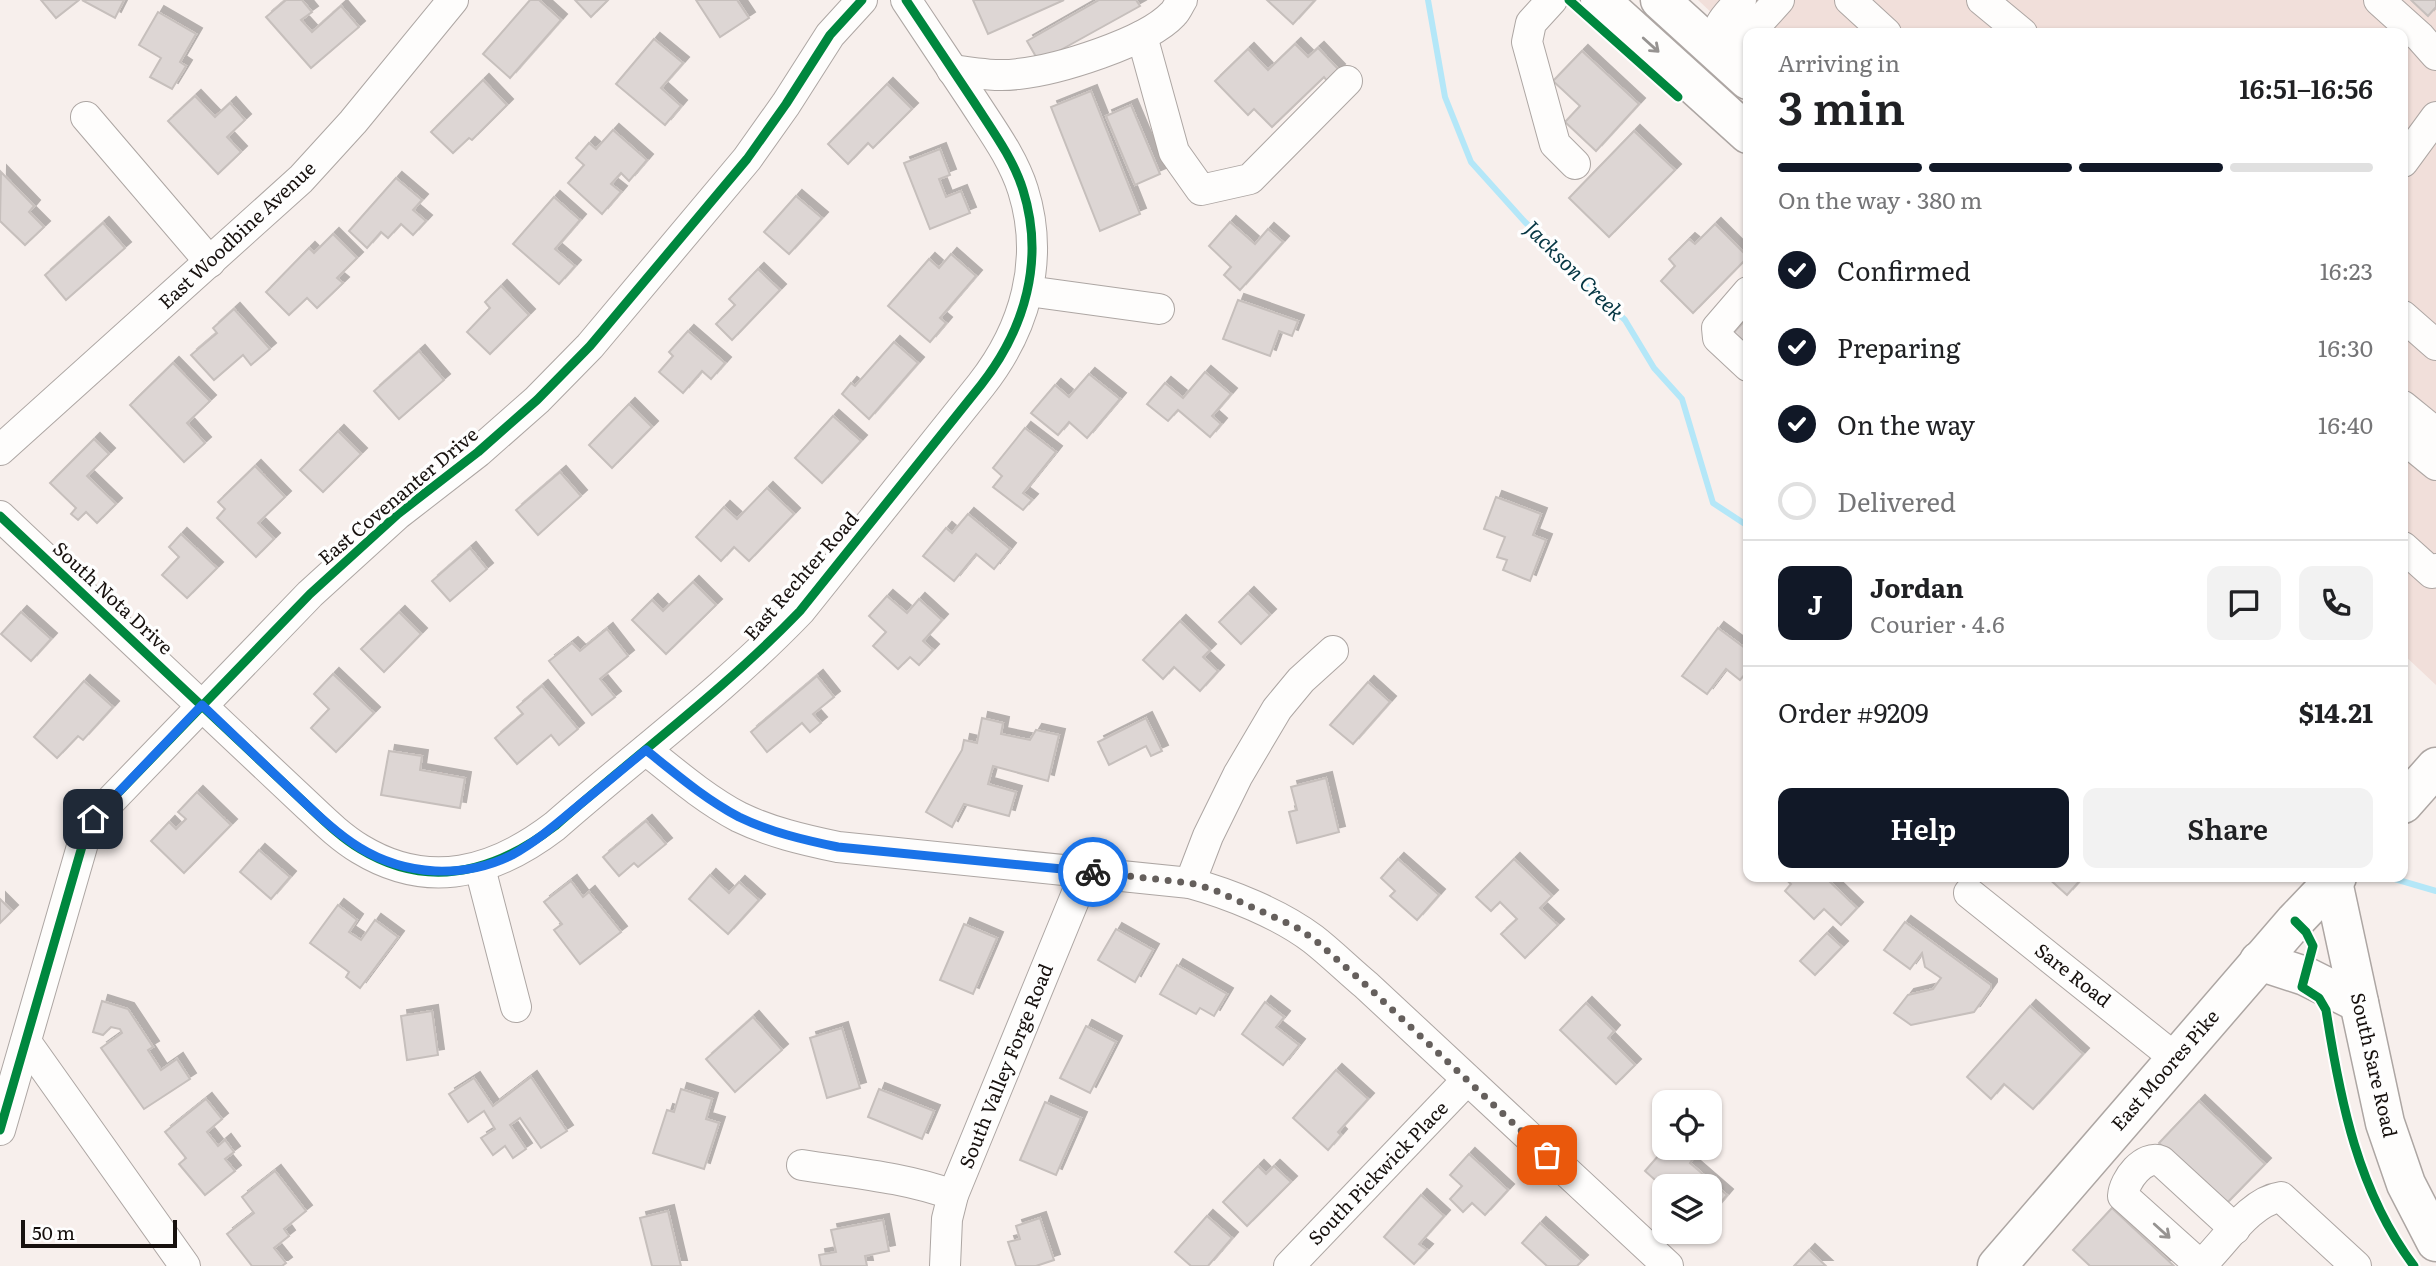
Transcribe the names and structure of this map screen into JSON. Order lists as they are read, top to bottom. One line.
{"streets":{"main road":["South Sare Road","East Moores Pike"],"street":["East Woodbine Avenue","East Covenanter Drive","East Rechter Road","South Nota Drive","Sare Road","South Valley Forge Road","South Pickwick Place"]},"crossings":[["East Covenanter Drive","East Rechter Road"],["East Covenanter Drive","South Nota Drive"],["East Rechter Road","South Nota Drive"],["Sare Road","East Moores Pike"],["South Sare Road","East Moores Pike"]],"water":["Jackson Creek"],"scale_bar":"50 m","page":{"heading":["3 min","Arriving in","16:51–16:56"],"panel":["Jordan","Courier · 4.6","Order #9209","$14.21"],"bar":"On the way · 380 m","list":[["Confirmed","16:23"],["Preparing","16:30"],["On the way","16:40"],"Delivered"],"round":"J","buttons":["Help","Share"],"scale":"50 m"}}
